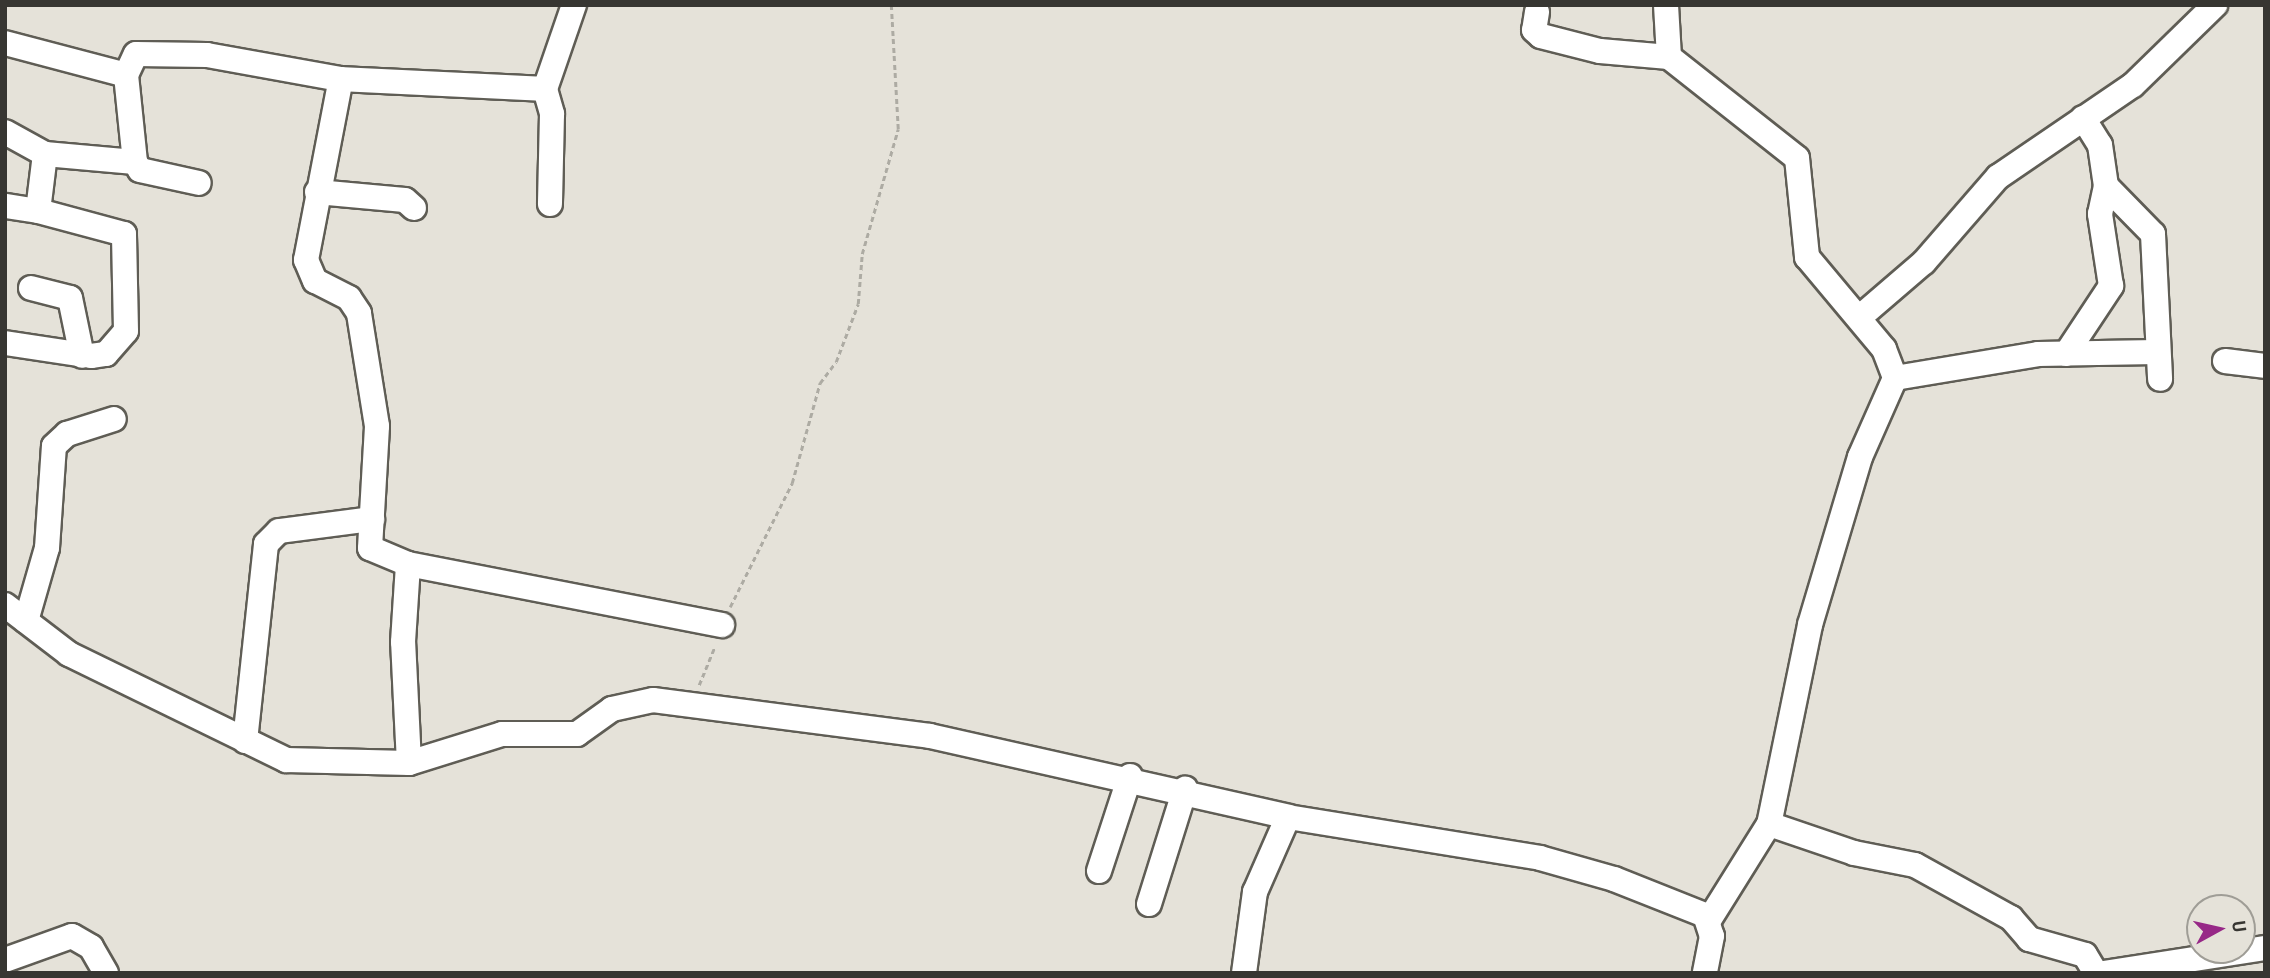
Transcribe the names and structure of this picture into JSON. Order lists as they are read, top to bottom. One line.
{"north":"right"}
